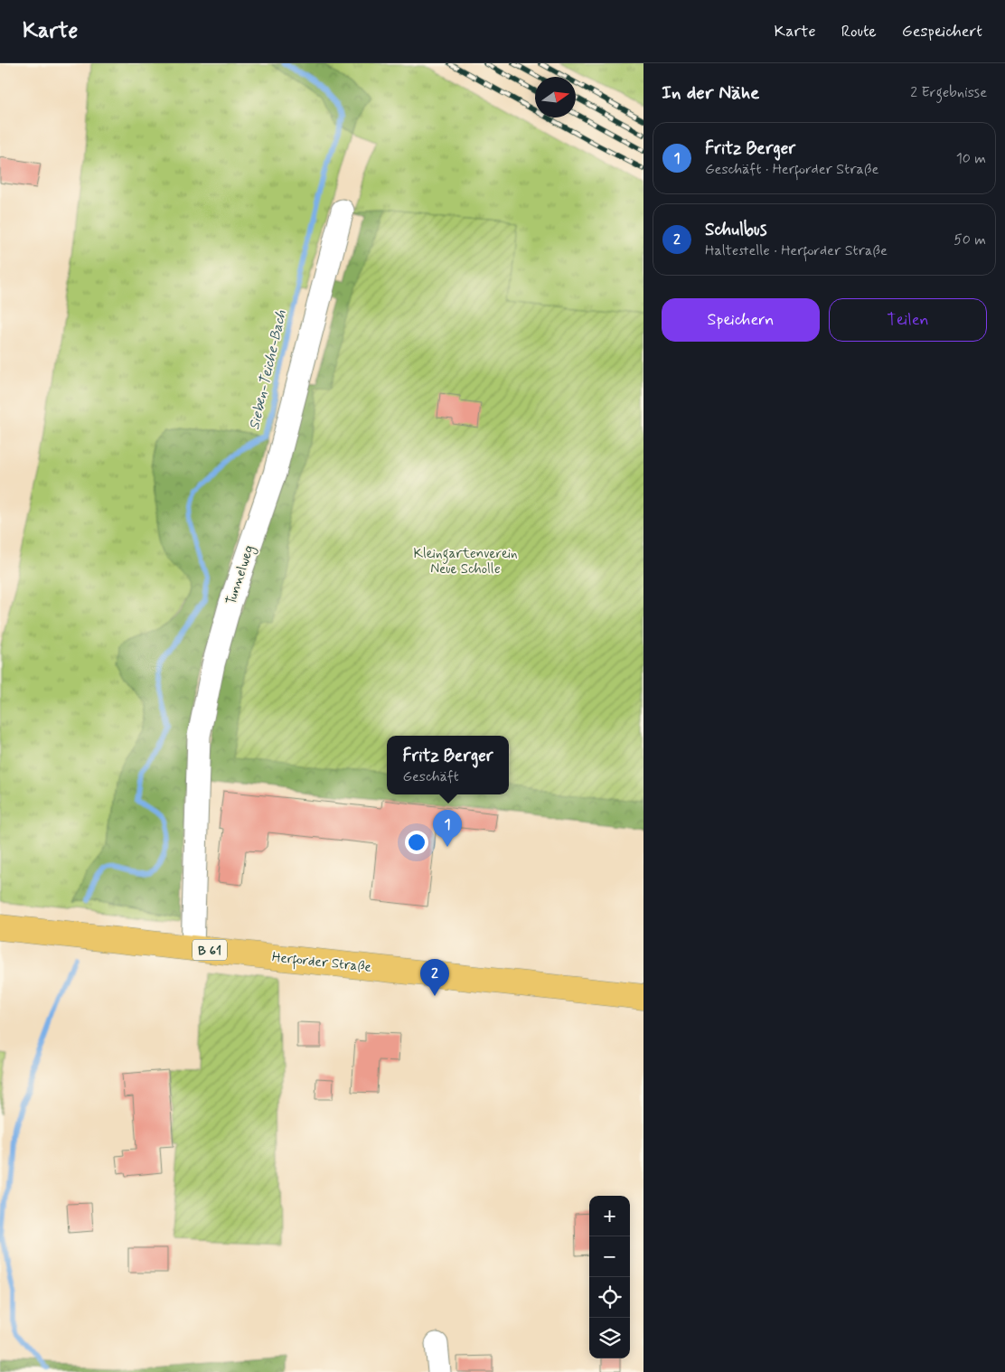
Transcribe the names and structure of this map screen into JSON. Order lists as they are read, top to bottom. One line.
{"streets":{"main road":["B 61","Herforder Straße"],"street":["Tunnelweg"]},"crossings":[["Tunnelweg","Herforder Straße"]],"water":["Sieben-Teiche-Bach"],"parks":["Kleingartenverein Neue Scholle"],"north":"right","page":{"header":"Karte","nav":["Karte","Route","Gespeichert"],"heading":["In der Nähe","2 Ergebnisse"],"list":[{"mark":"1","name":"Fritz Berger","note":"Geschäft · Herforder Straße","value":"10 m"},{"mark":"2","name":"Schulbus","note":"Haltestelle · Herforder Straße","value":"50 m"}],"buttons":["Speichern","Teilen"],"popup":["Fritz Berger","Geschäft"],"pins":["1","2"],"map_buttons":["+","−"]}}
